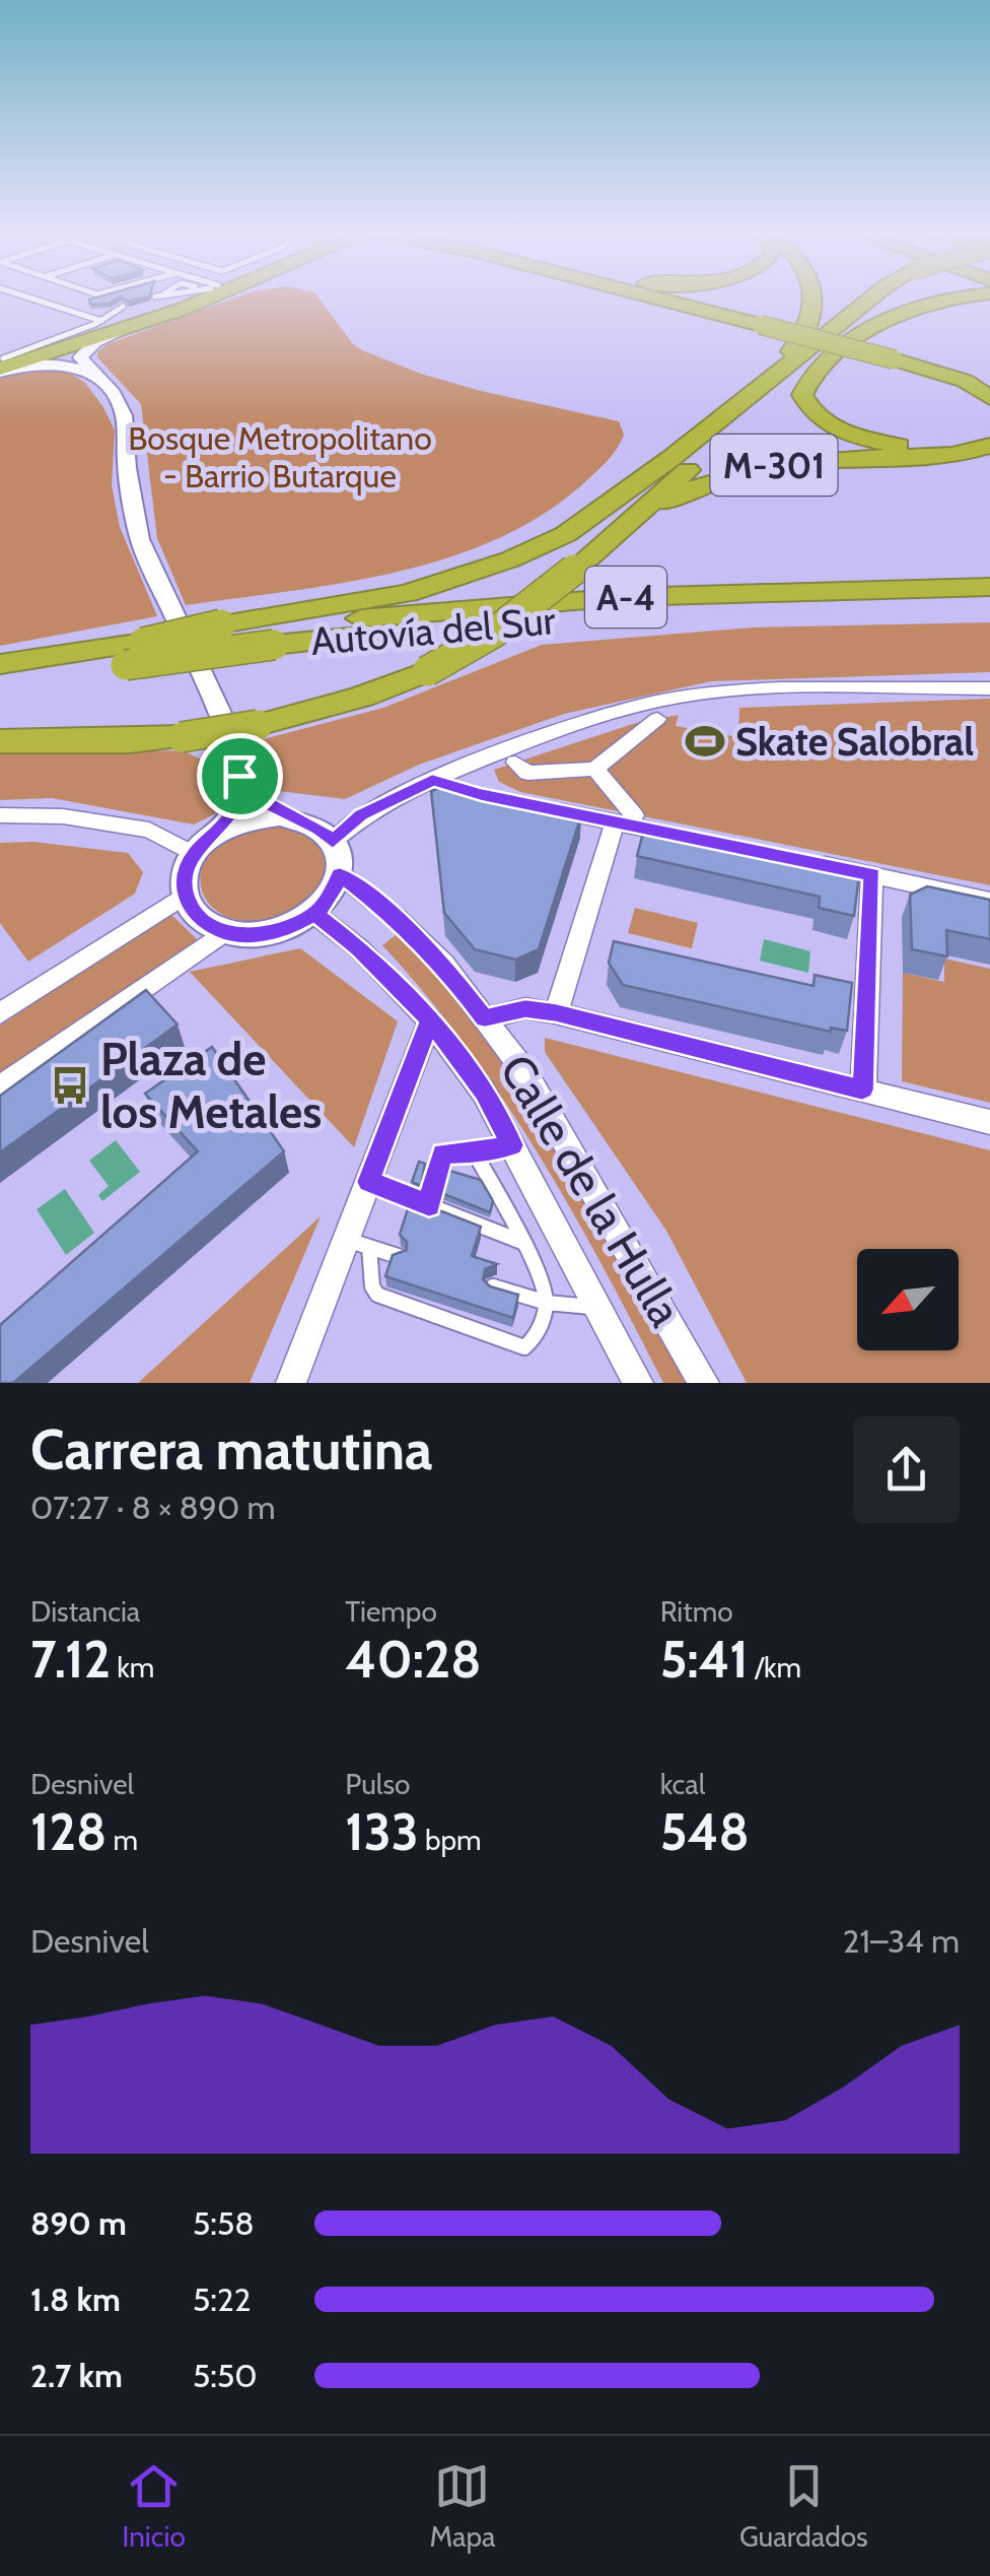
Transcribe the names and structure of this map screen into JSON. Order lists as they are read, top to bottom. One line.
{"streets":{"highway":["M-301","A-4","Autovía del Sur"],"street":["Calle de la Hulla"]},"parks":["Bosque Metropolitano - Barrio Butarque"],"places":{"sports":["Skate Salobral"],"bus stop":["Plaza de los Metales"]},"north":"bottom left","page":{"heading":["Carrera matutina","07:27 · 8 × 890 m"],"stats":[["Distancia","7.12 km"],["Tiempo","40:28"],["Ritmo","5:41 /km"],["Desnivel","128 m"],["Pulso","133 bpm"],["kcal","548"]],"chart":["Desnivel","21–34 m"],"list":[{"name":"890 m","note":"5:58"},{"name":"1.8 km","note":"5:22"},{"name":"2.7 km","note":"5:50"}],"tabs":["Inicio","Mapa","Guardados"]}}
